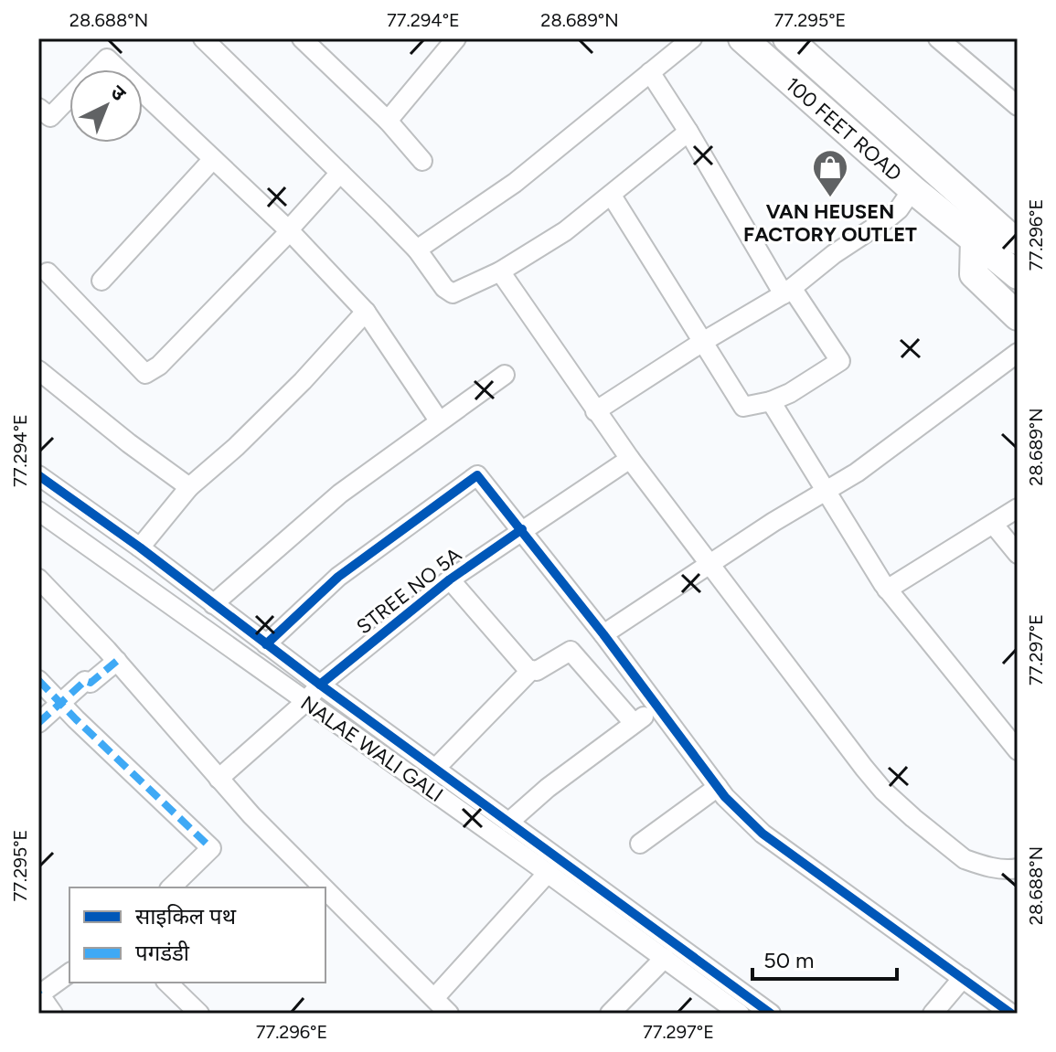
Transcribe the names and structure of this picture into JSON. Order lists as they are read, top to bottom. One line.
{"streets":{"main road":["100 FEET ROAD"],"street":["STREE NO 5A","NALAE WALI GALI"]},"crossings":[["STREE NO 5A","NALAE WALI GALI"]],"places":{"shop":["VAN HEUSEN FACTORY OUTLET"]},"legend":["साइकिल पथ","पगडंडी"],"scale_bar":"50 m","north":"top right","coordinates":["28.688°N","77.294°E","28.689°N","77.295°E","77.296°E","77.297°E"]}
